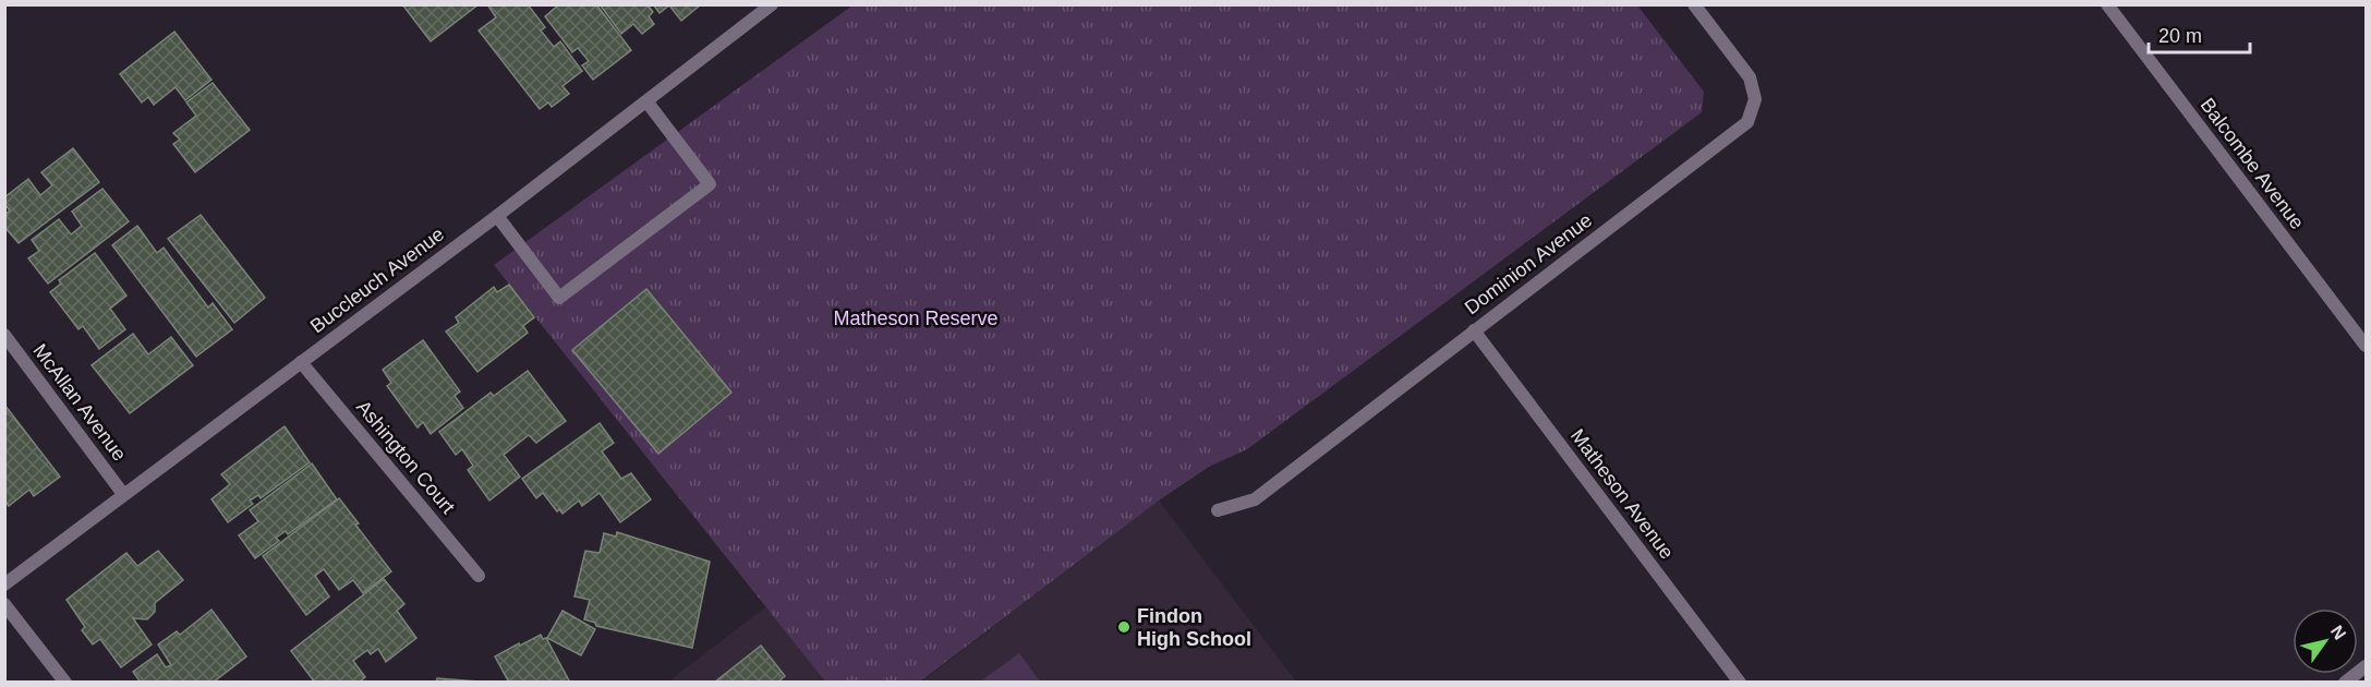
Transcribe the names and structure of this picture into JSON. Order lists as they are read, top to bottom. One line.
{"streets":{"street":["Balcombe Avenue","Dominion Avenue","Buccleuch Avenue","McAllan Avenue","Ashington Court","Matheson Avenue"]},"crossings":[["Dominion Avenue","Matheson Avenue"],["Buccleuch Avenue","McAllan Avenue"],["Buccleuch Avenue","Ashington Court"]],"parks":["Matheson Reserve"],"places":["Findon High School"],"scale_bar":"20 m","north":"top right"}
